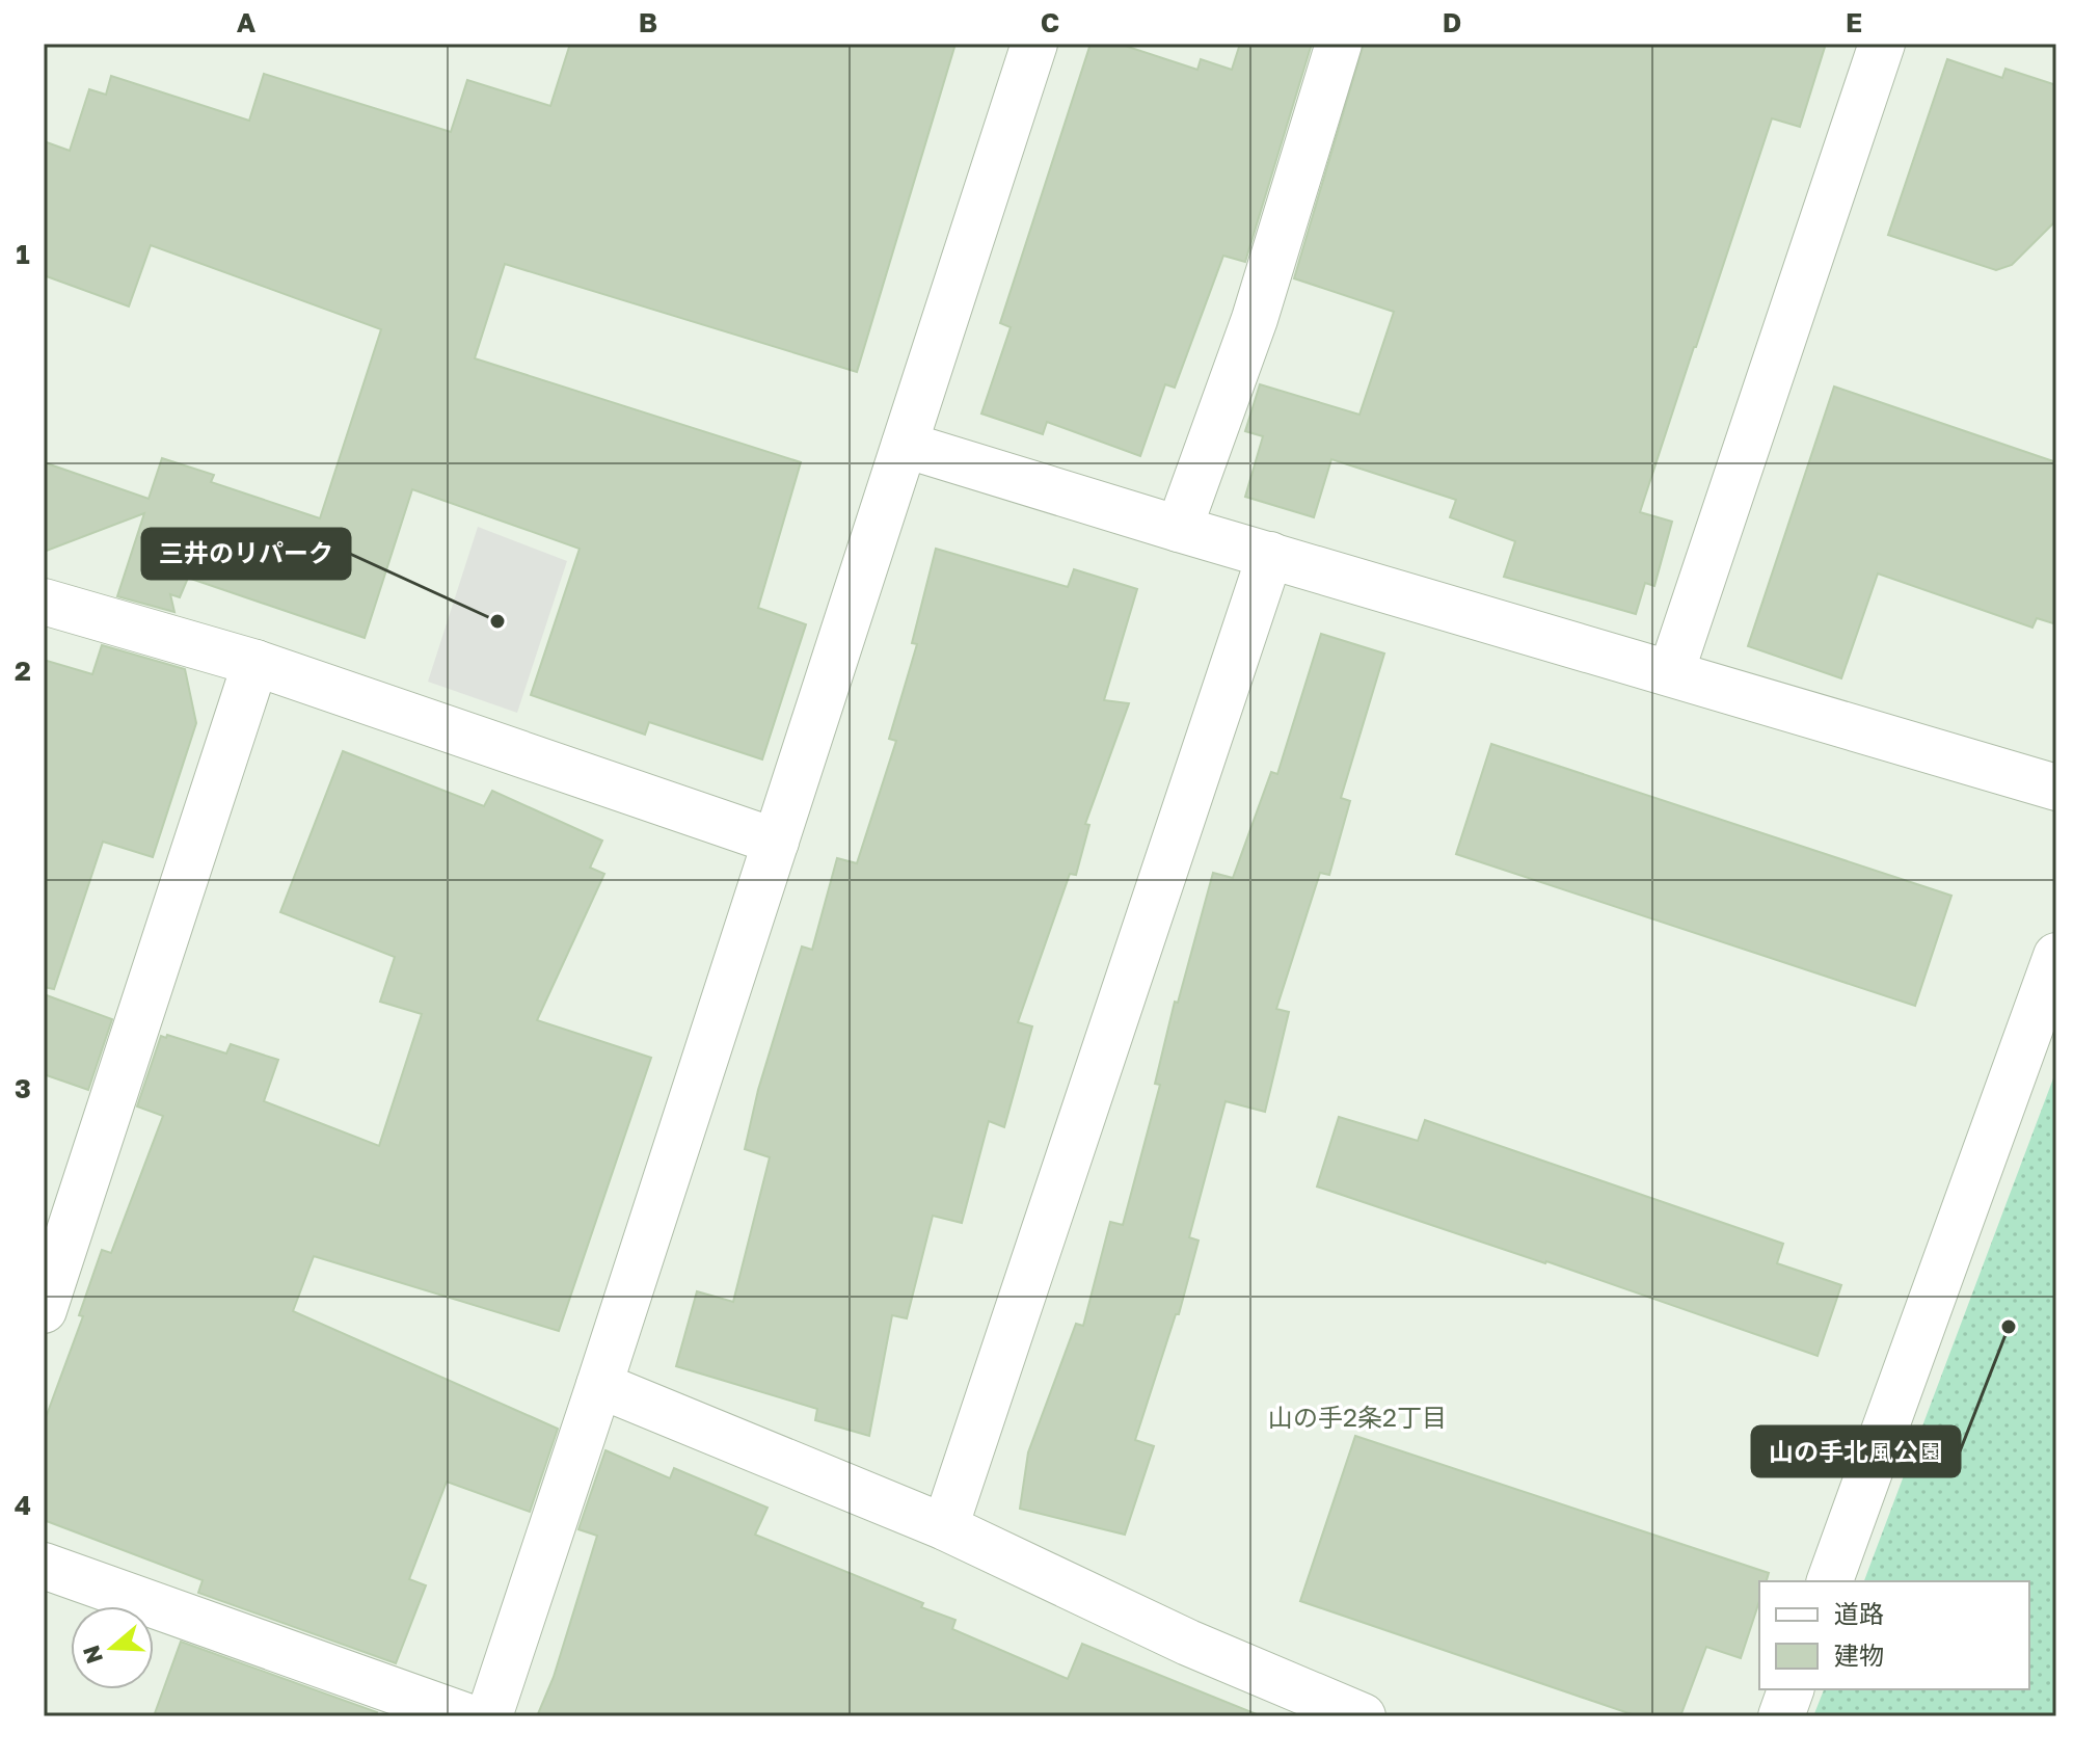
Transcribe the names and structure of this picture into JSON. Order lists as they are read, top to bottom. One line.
{"districts":["山の手2条2丁目"],"places":["三井のリパーク","山の手北風公園"],"legend":["道路","建物"],"north":"left","grid":{"columns":["A","B","C","D","E"],"rows":["1","2","3","4"]}}
